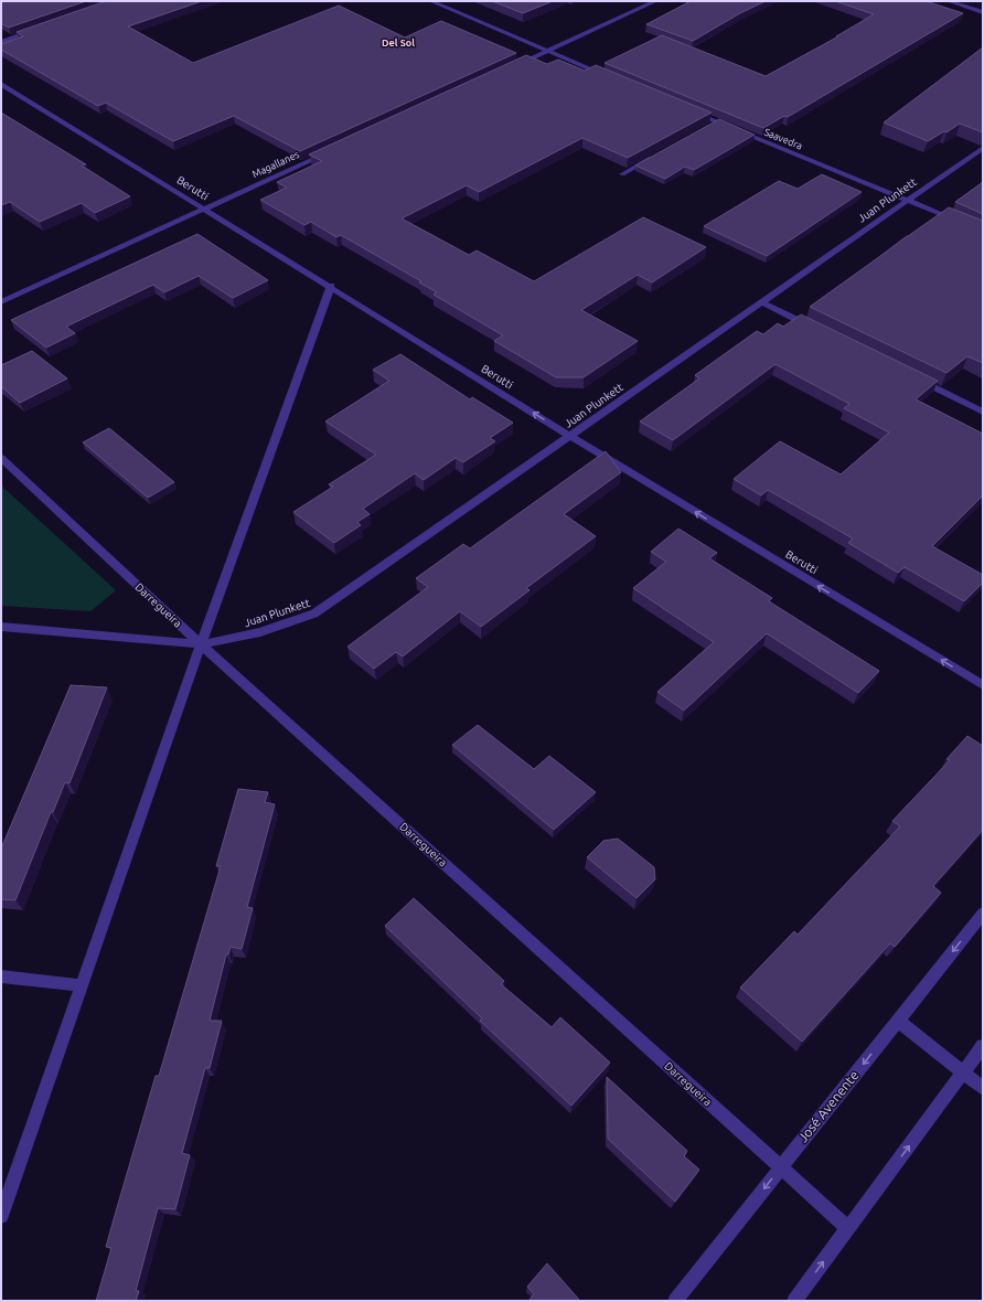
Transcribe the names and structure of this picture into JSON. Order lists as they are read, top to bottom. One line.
{"streets":{"street":["Saavedra","Magallanes","Berutti","Juan Plunkett","Darregueira","José Avenente"]},"crossings":[["Saavedra","Juan Plunkett"],["Magallanes","Berutti"],["Berutti","Juan Plunkett"],["Juan Plunkett","Darregueira"],["Darregueira","José Avenente"]],"one_way":["Berutti"],"districts":["Del Sol"]}
